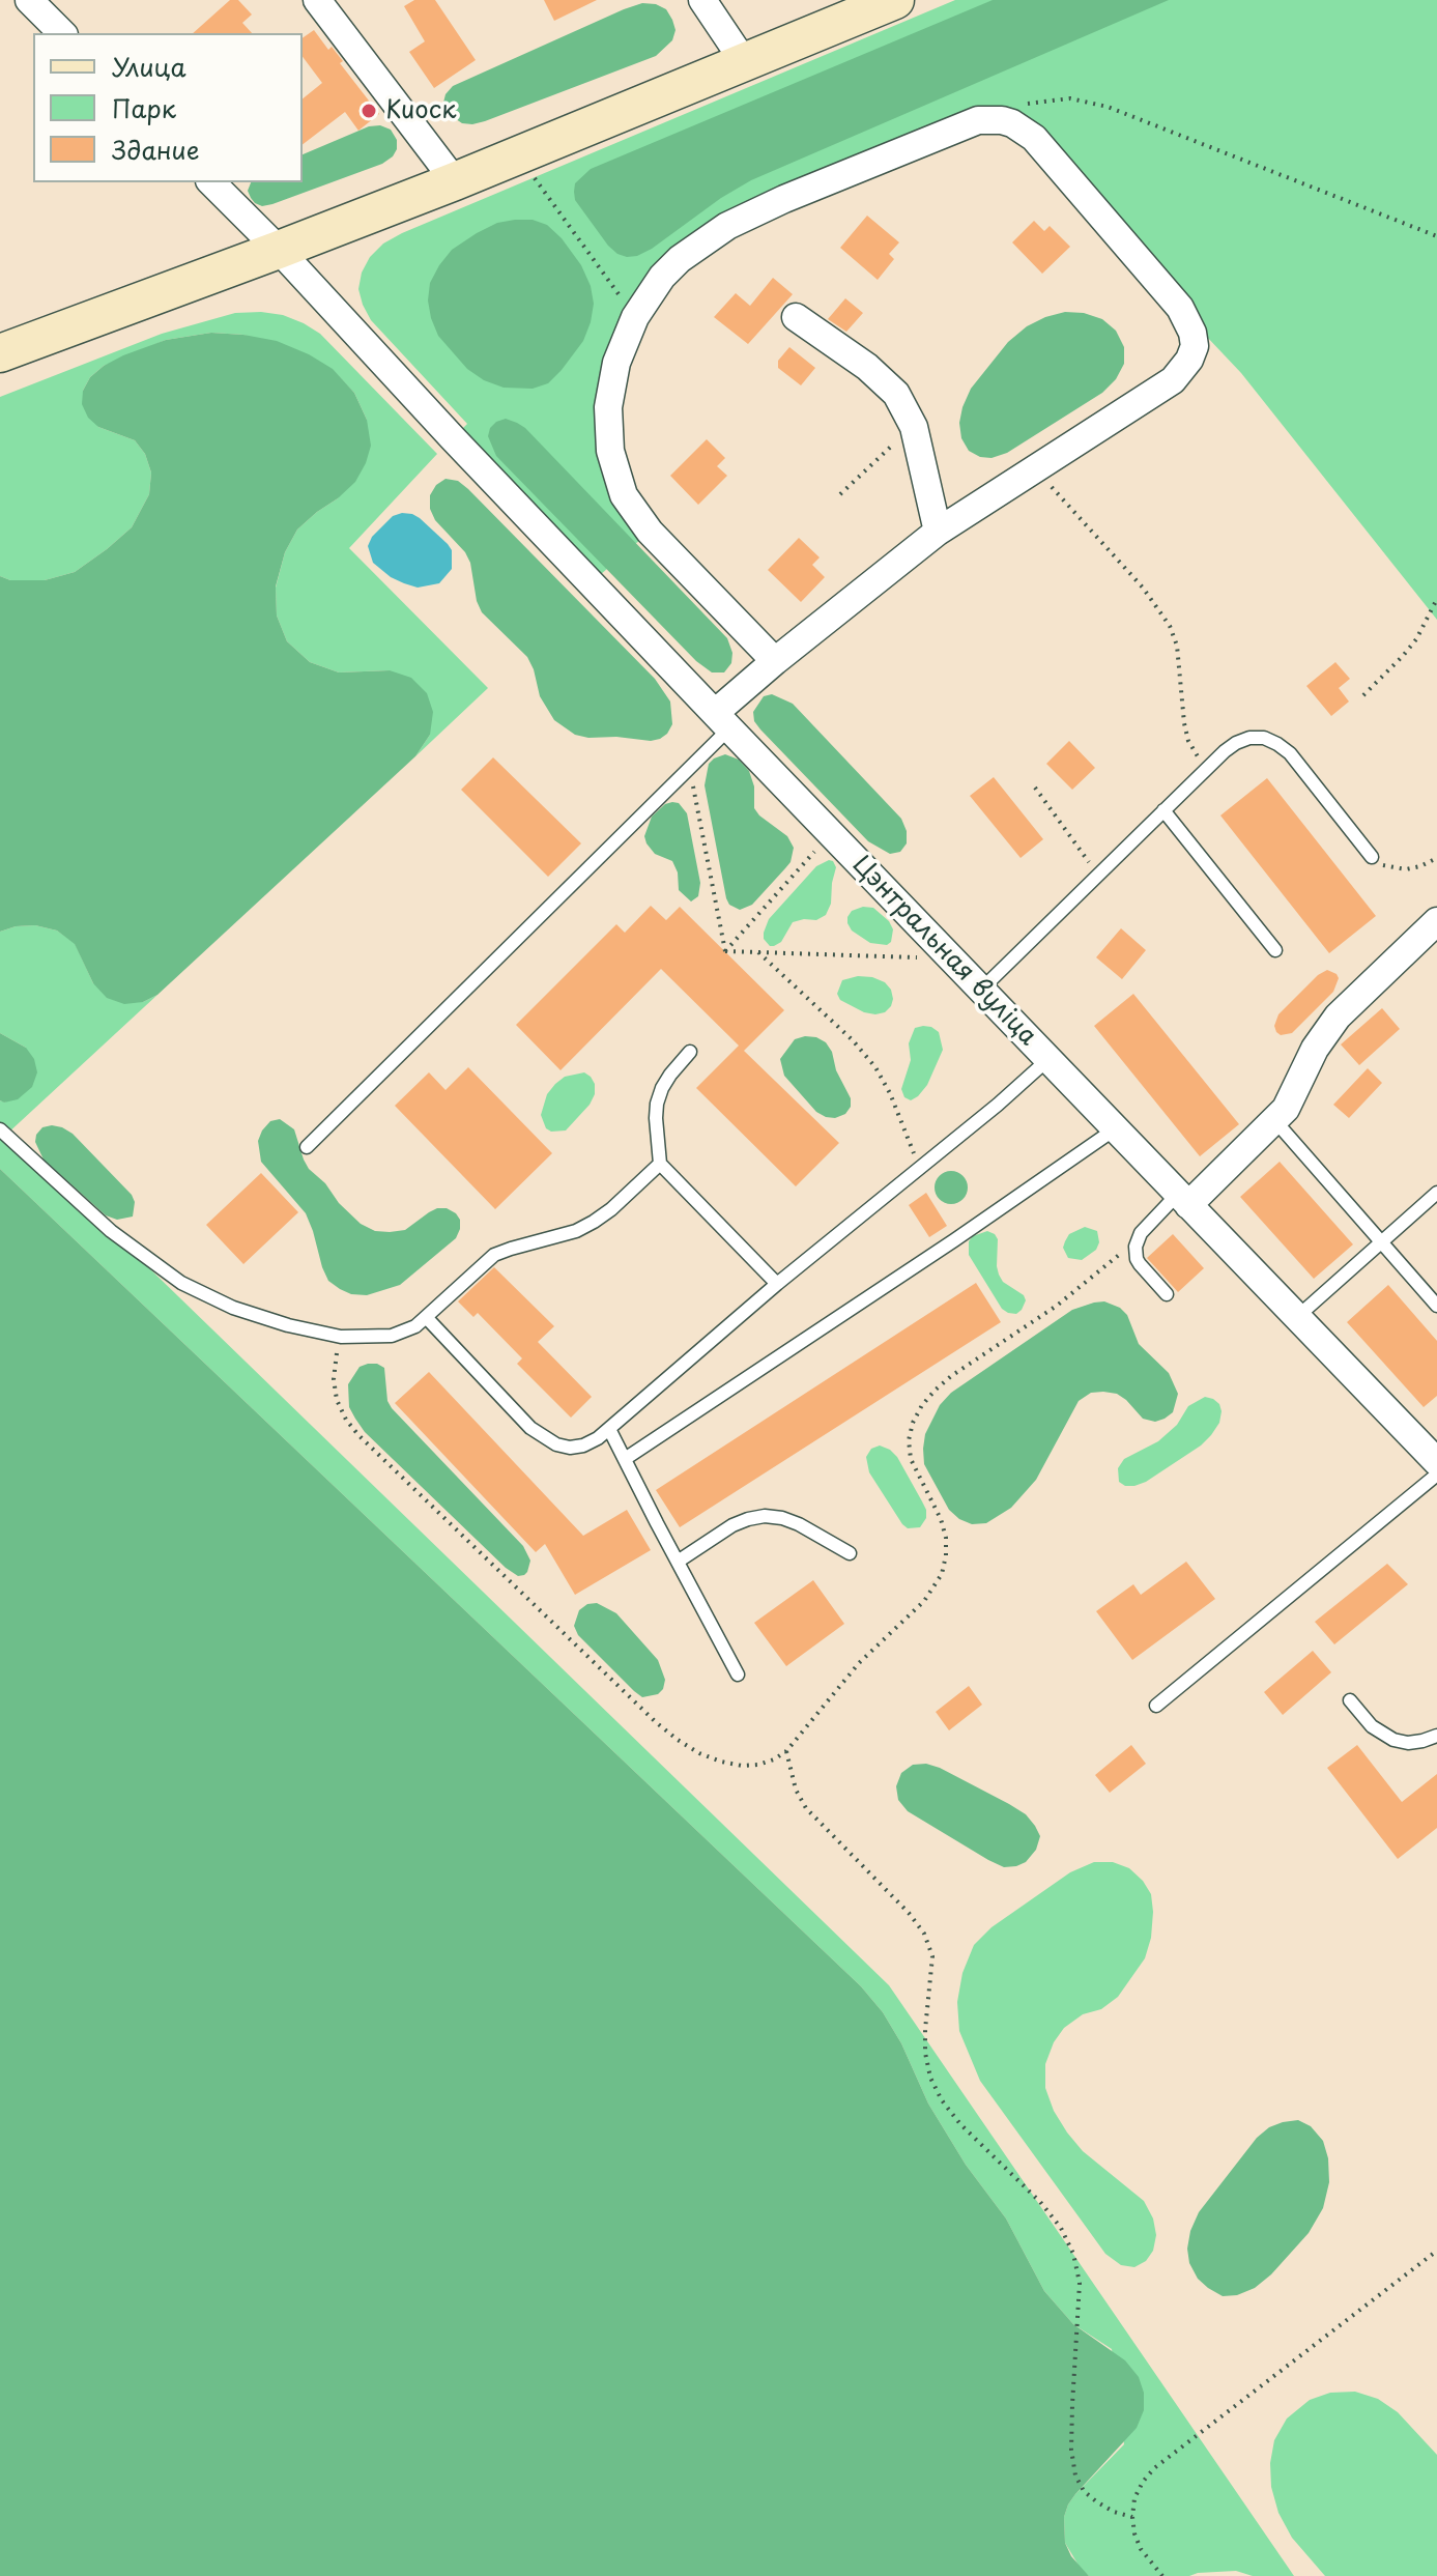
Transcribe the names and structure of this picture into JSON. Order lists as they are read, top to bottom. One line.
{"streets":{"street":["Цэнтральная вуліца"]},"places":["Киоск"],"legend":["Улица","Парк","Здание"]}
